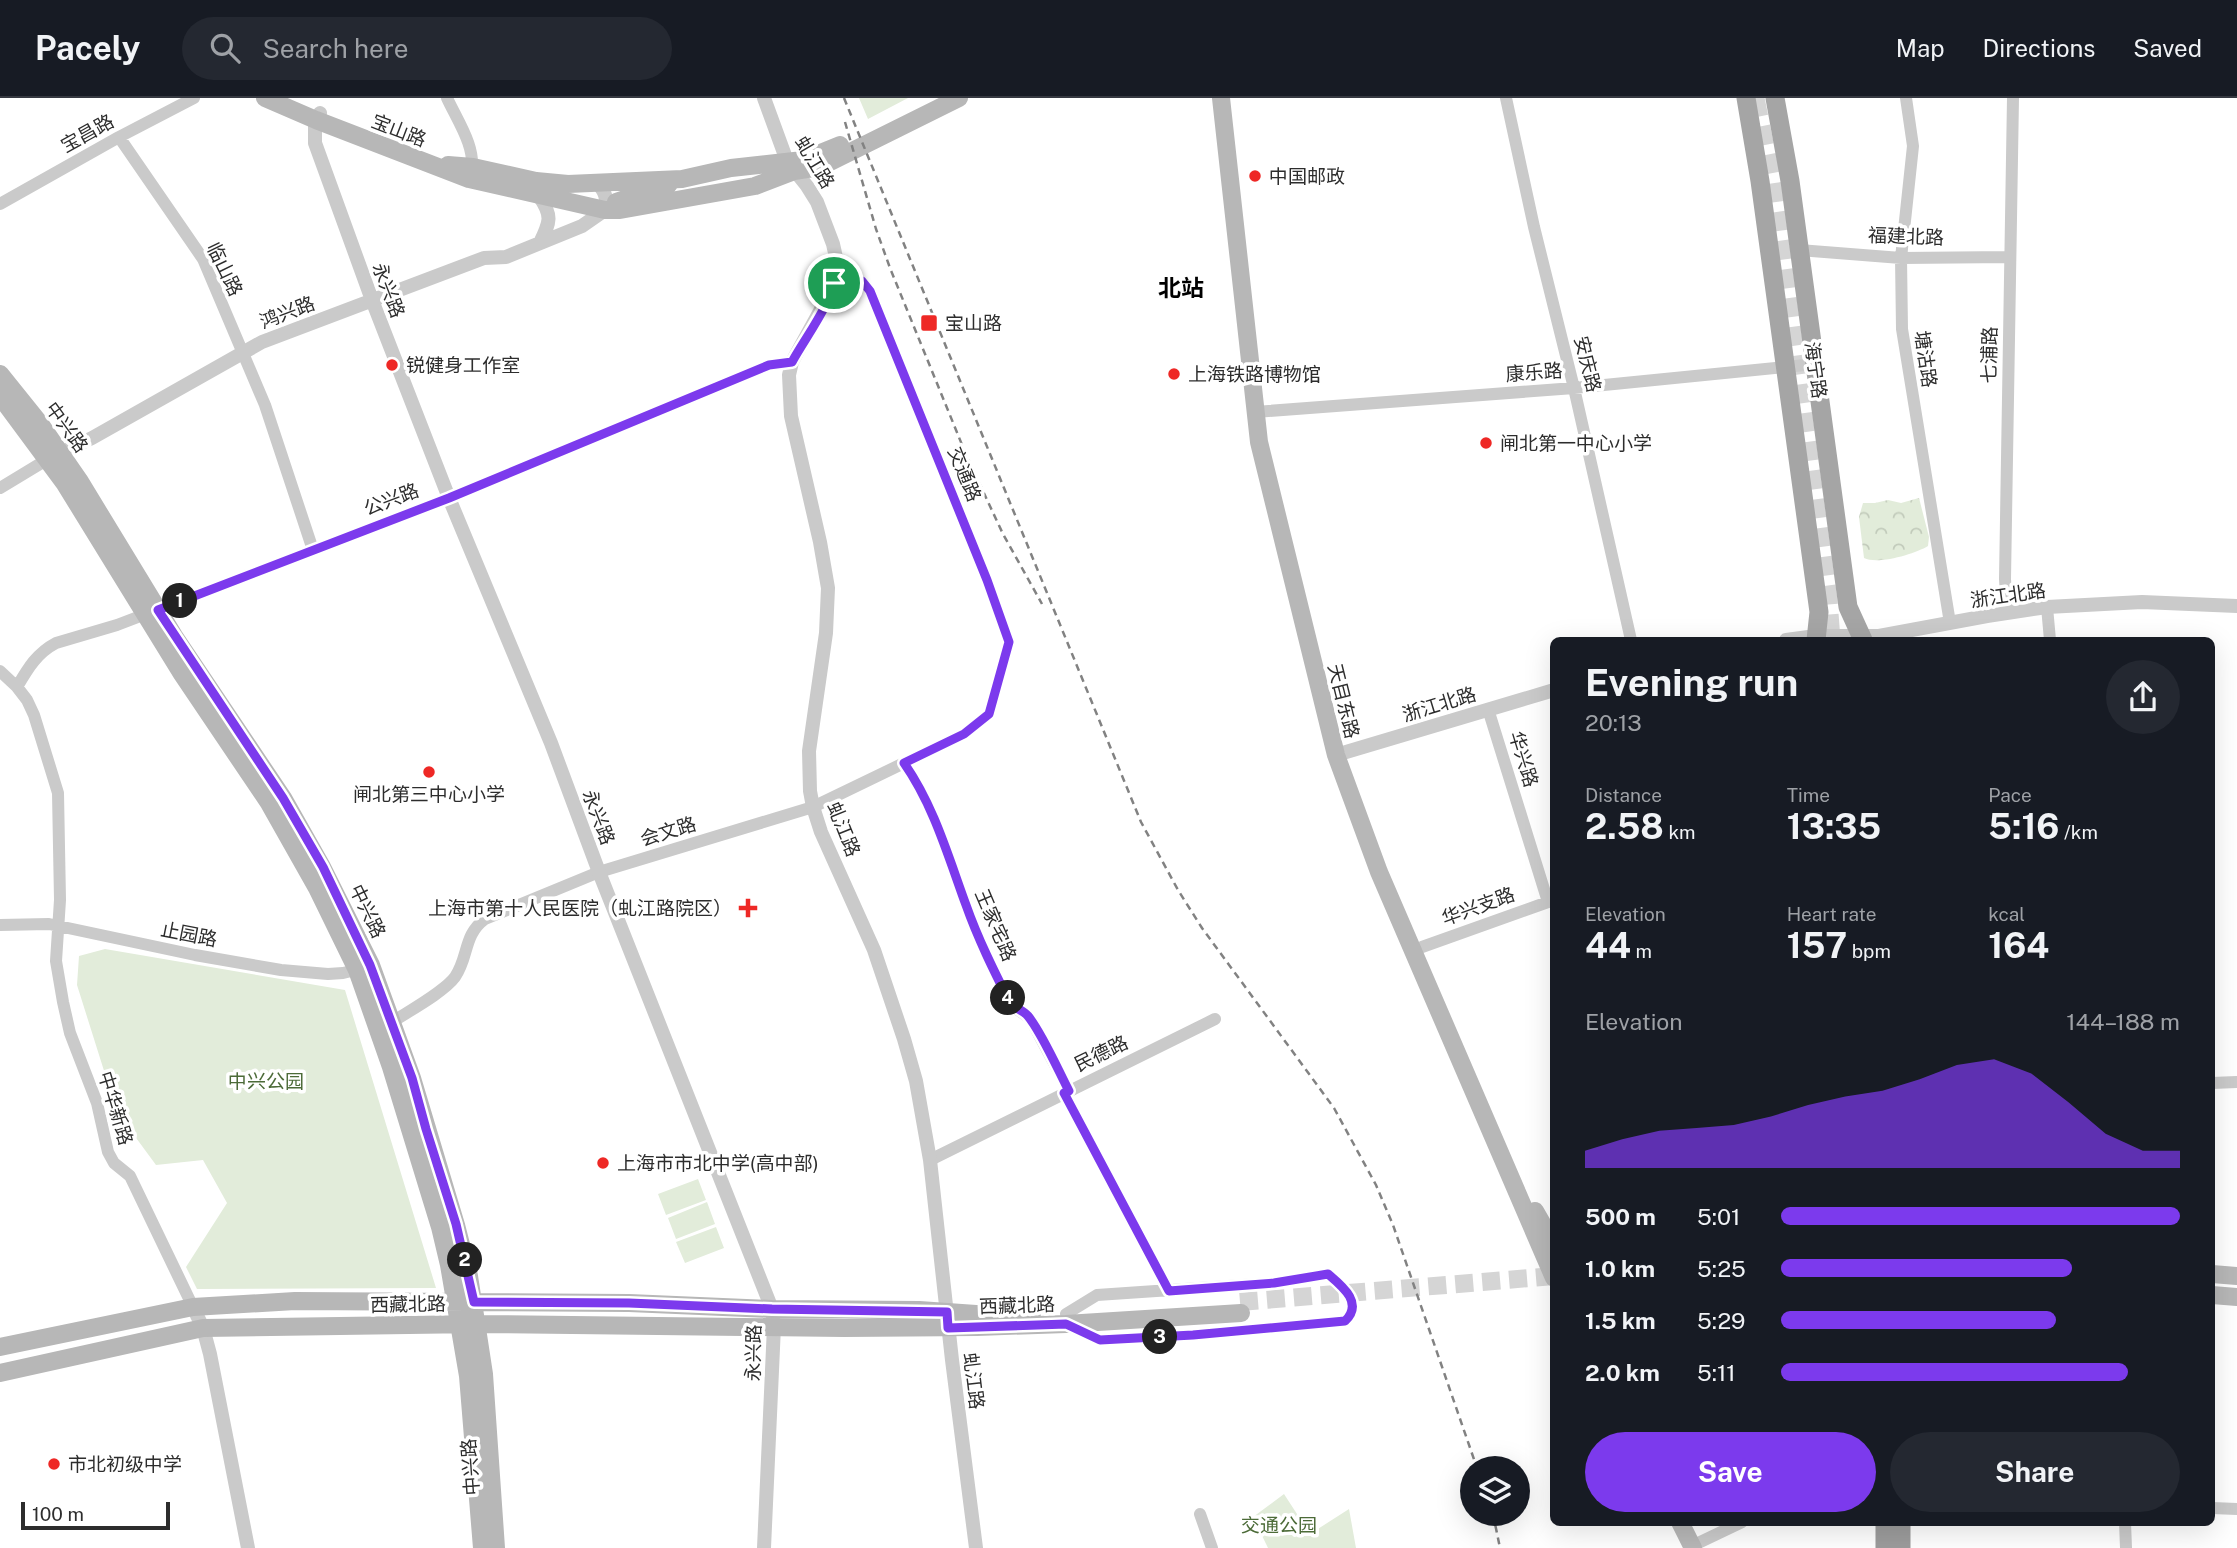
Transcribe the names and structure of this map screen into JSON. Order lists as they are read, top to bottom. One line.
{"streets":{"main road":["宝山路","海宁路","中兴路","天目东路","西藏北路"],"street":["宝昌路","虬江路","福建北路","临山路","永兴路","鸿兴路","七浦路","塘沽路","安庆路","康乐路","交通路","公兴路","浙江北路","华兴路","会文路","华兴支路","王家宅路","止园路","民德路","中华新路"]},"crossings":[["宝山路","虬江路"],["宝山路","永兴路"],["宝山路","鸿兴路"],["宝昌路","临山路"],["虬江路","交通路"],["虬江路","公兴路"],["虬江路","会文路"],["虬江路","民德路"],["虬江路","西藏北路"],["福建北路","七浦路"],["福建北路","塘沽路"],["福建北路","海宁路"],["临山路","鸿兴路"],["临山路","公兴路"],["永兴路","鸿兴路"],["永兴路","公兴路"],["永兴路","会文路"],["永兴路","西藏北路"],["鸿兴路","中兴路"],["七浦路","浙江北路"],["塘沽路","浙江北路"],["安庆路","康乐路"],["海宁路","康乐路"],["康乐路","天目东路"],["中兴路","公兴路"],["中兴路","会文路"],["中兴路","止园路"],["中兴路","西藏北路"],["交通路","会文路"],["公兴路","中华新路"],["浙江北路","天目东路"],["浙江北路","华兴路"],["天目东路","华兴支路"],["华兴路","华兴支路"],["会文路","王家宅路"],["王家宅路","民德路"],["止园路","中华新路"],["中华新路","西藏北路"]],"districts":["北站"],"parks":["中兴公园","交通公园"],"places":{"other":["中国邮政","锐健身工作室","上海铁路博物馆","闸北第一中心小学","闸北第三中心小学","上海市市北中学(高中部)","市北初级中学"],"transit":["宝山路"],"health":["上海市第十人民医院（虬江路院区）"]},"scale_bar":"100 m","page":{"header":"Pacely","search":"Search here","nav":["Map","Directions","Saved"],"pins":["1","4","2","3"],"heading":["Evening run","20:13"],"stats":[["Distance","2.58 km"],["Time","13:35"],["Pace","5:16 /km"],["Elevation","44 m"],["Heart rate","157 bpm"],["kcal","164"]],"chart":["Elevation","144–188 m"],"list":[{"name":"500 m","note":"5:01"},{"name":"1.0 km","note":"5:25"},{"name":"1.5 km","note":"5:29"},{"name":"2.0 km","note":"5:11"}],"buttons":["Save","Share"],"scale":"100 m"}}
